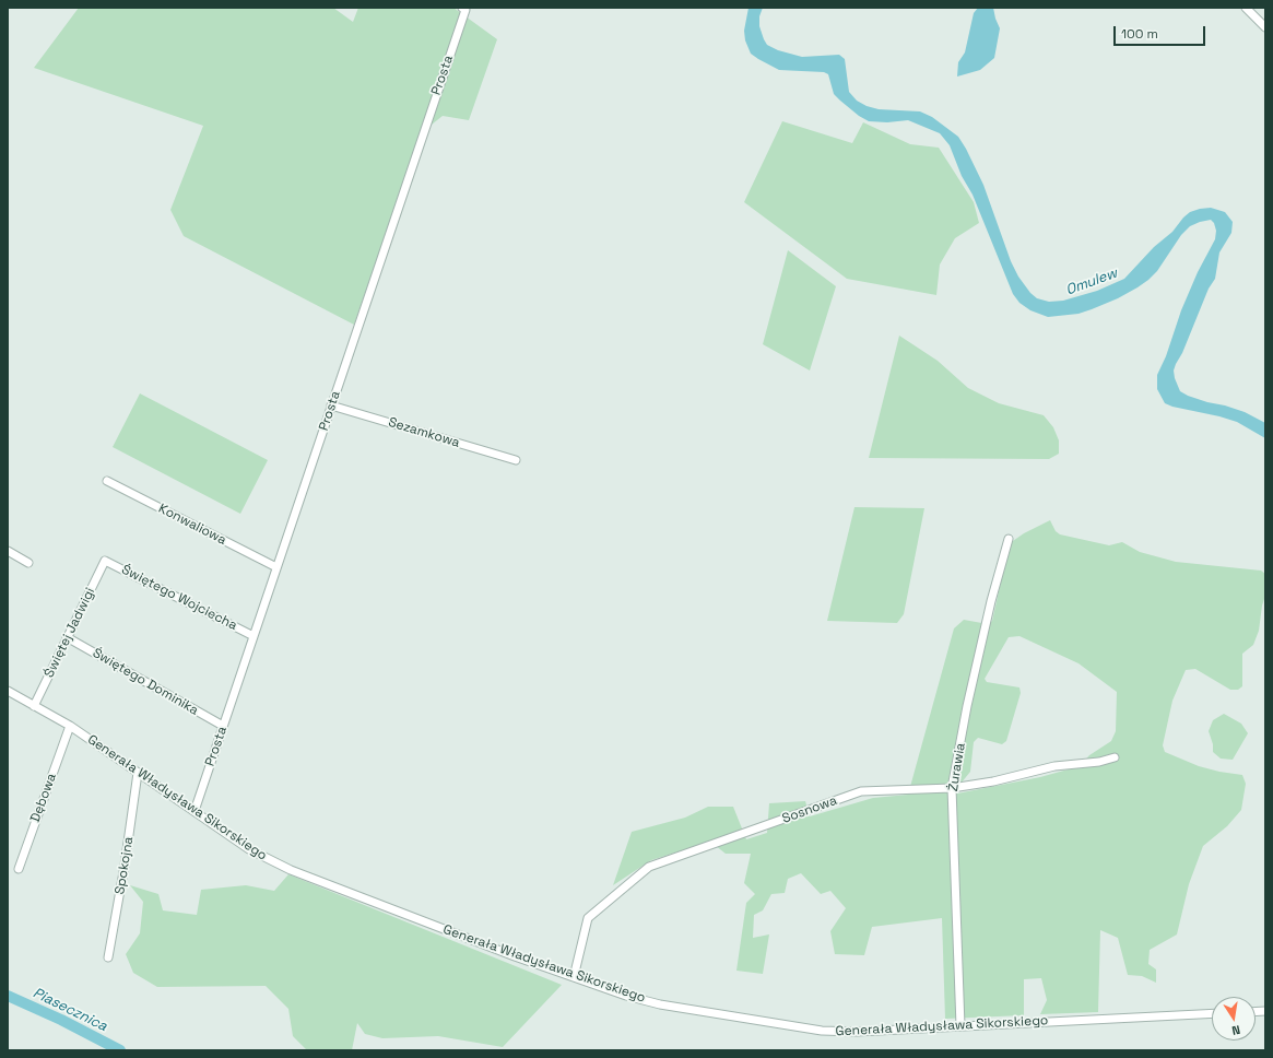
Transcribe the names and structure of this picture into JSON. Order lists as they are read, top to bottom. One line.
{"streets":{"street":["Prosta","Sezamkowa","Konwaliowa","Świętego Wojciecha","Świętej Jadwigi","Świętego Dominika","Żurawia","Dębowa","Generała Władysława Sikorskiego","Sosnowa","Spokojna"]},"crossings":[["Prosta","Sezamkowa"],["Prosta","Konwaliowa"],["Prosta","Świętego Wojciecha"],["Prosta","Świętego Dominika"],["Prosta","Generała Władysława Sikorskiego"],["Świętego Wojciecha","Świętej Jadwigi"],["Świętej Jadwigi","Świętego Dominika"],["Świętej Jadwigi","Generała Władysława Sikorskiego"],["Żurawia","Generała Władysława Sikorskiego"],["Żurawia","Sosnowa"],["Dębowa","Generała Władysława Sikorskiego"],["Generała Władysława Sikorskiego","Sosnowa"],["Generała Władysława Sikorskiego","Spokojna"]],"water":["Omulew","Piasecznica"],"scale_bar":"100 m","north":"bottom"}
